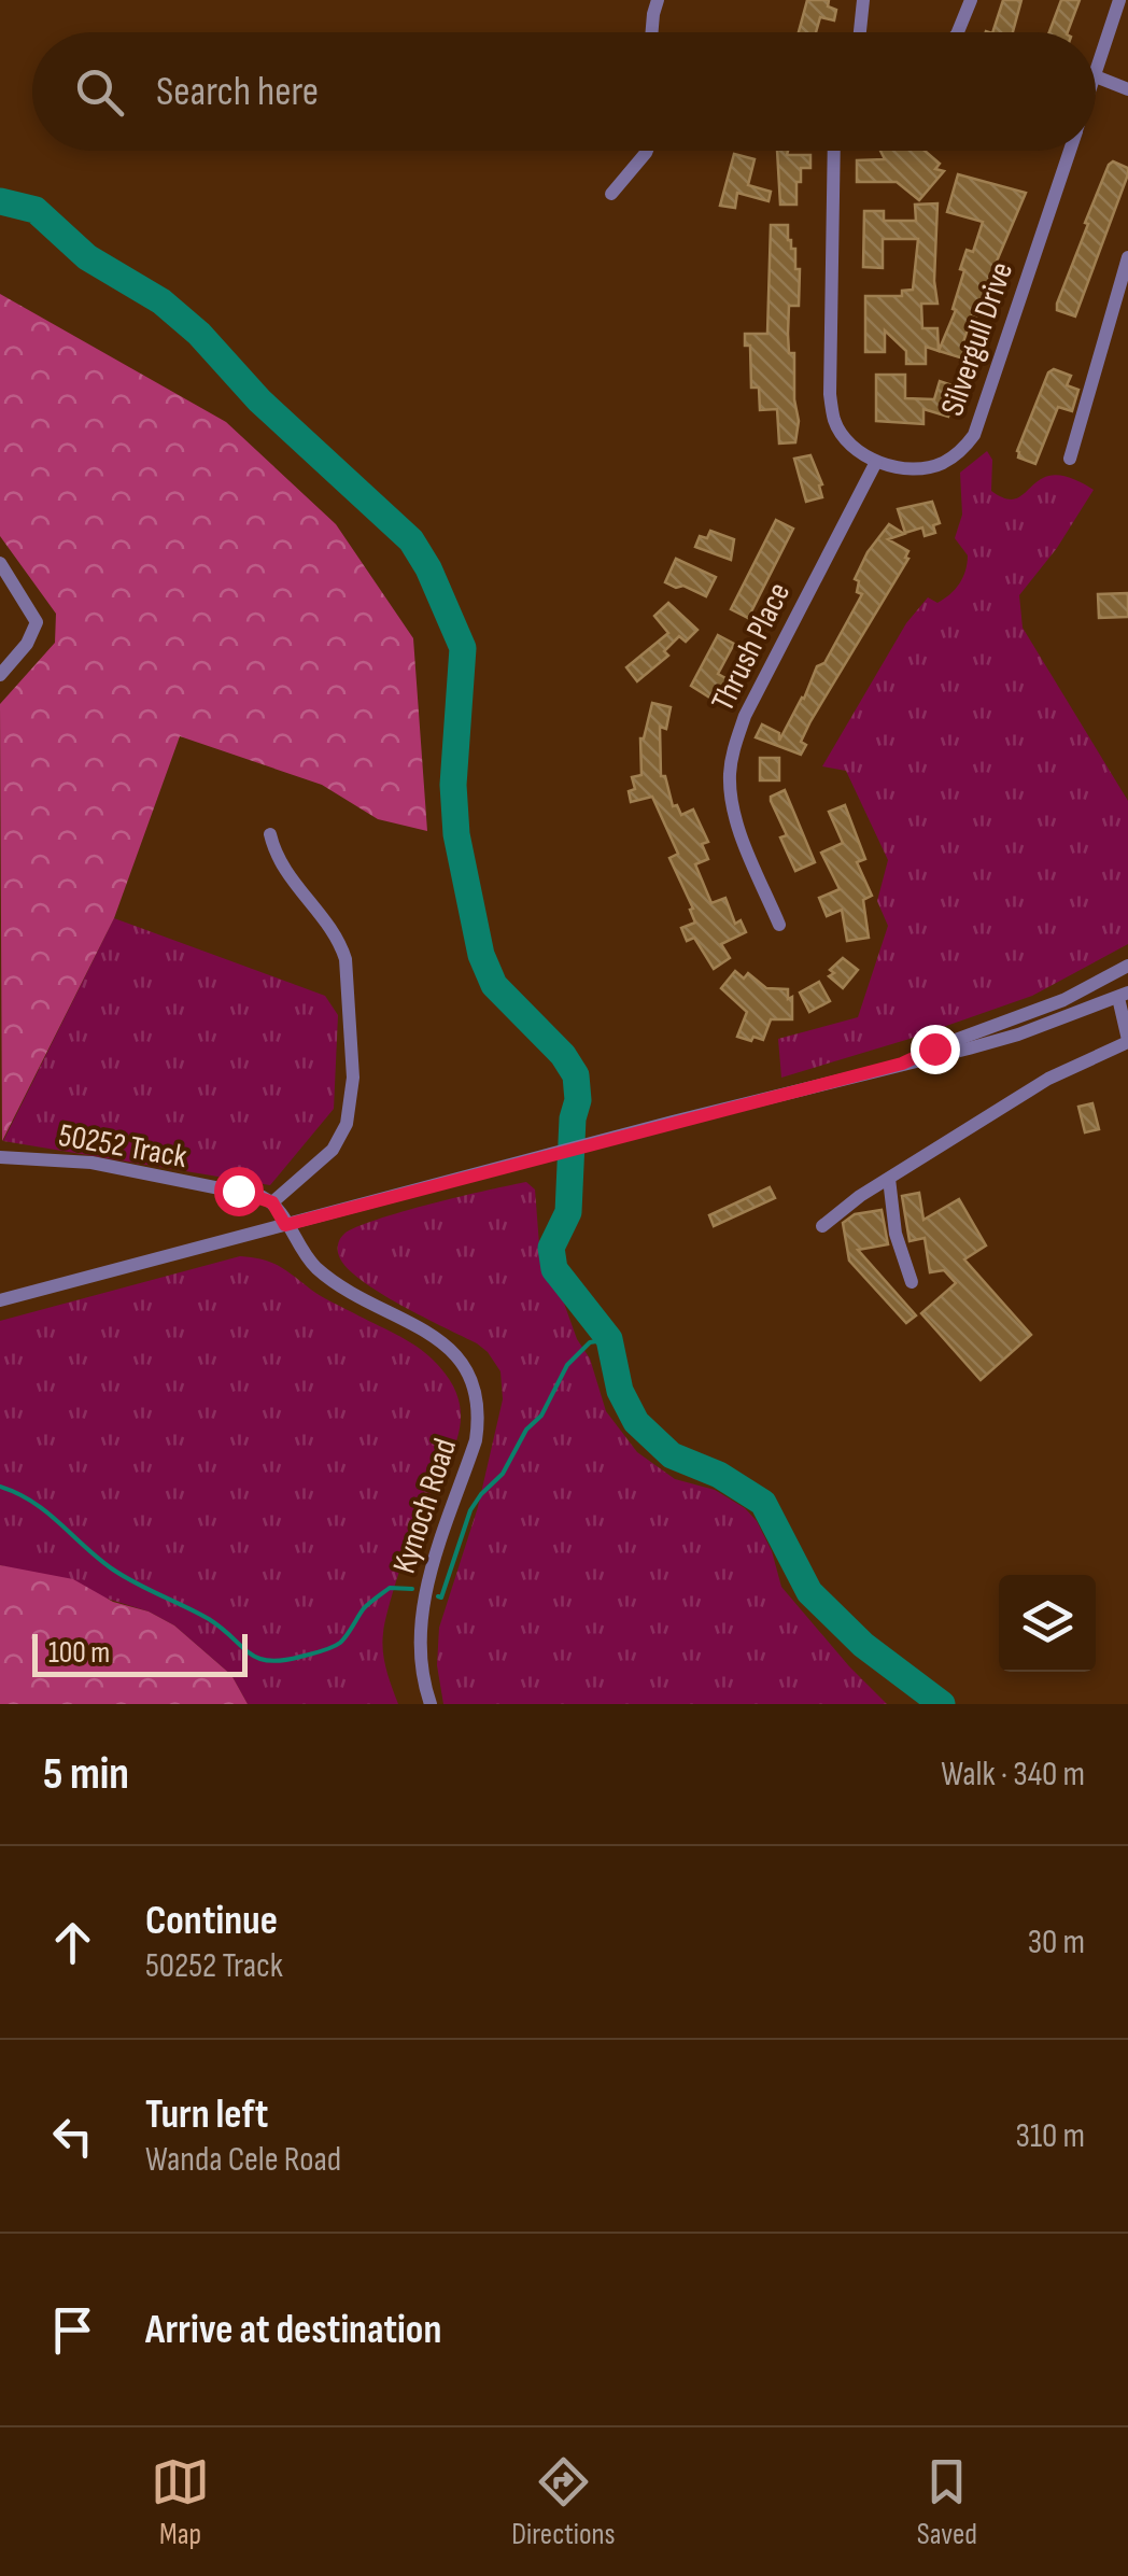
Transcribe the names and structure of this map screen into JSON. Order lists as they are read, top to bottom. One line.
{"streets":{"street":["Silvergull Drive","Thrush Place","50252 Track","Kynoch Road"]},"crossings":[["Silvergull Drive","Thrush Place"]],"scale_bar":"100 m","page":{"search":"Search here","scale":"100 m","heading":["5 min","Walk · 340 m"],"list":[["Continue","50252 Track","30 m"],["Turn left","Wanda Cele Road","310 m"],"Arrive at destination"],"nav":["Map","Directions","Saved"]}}
